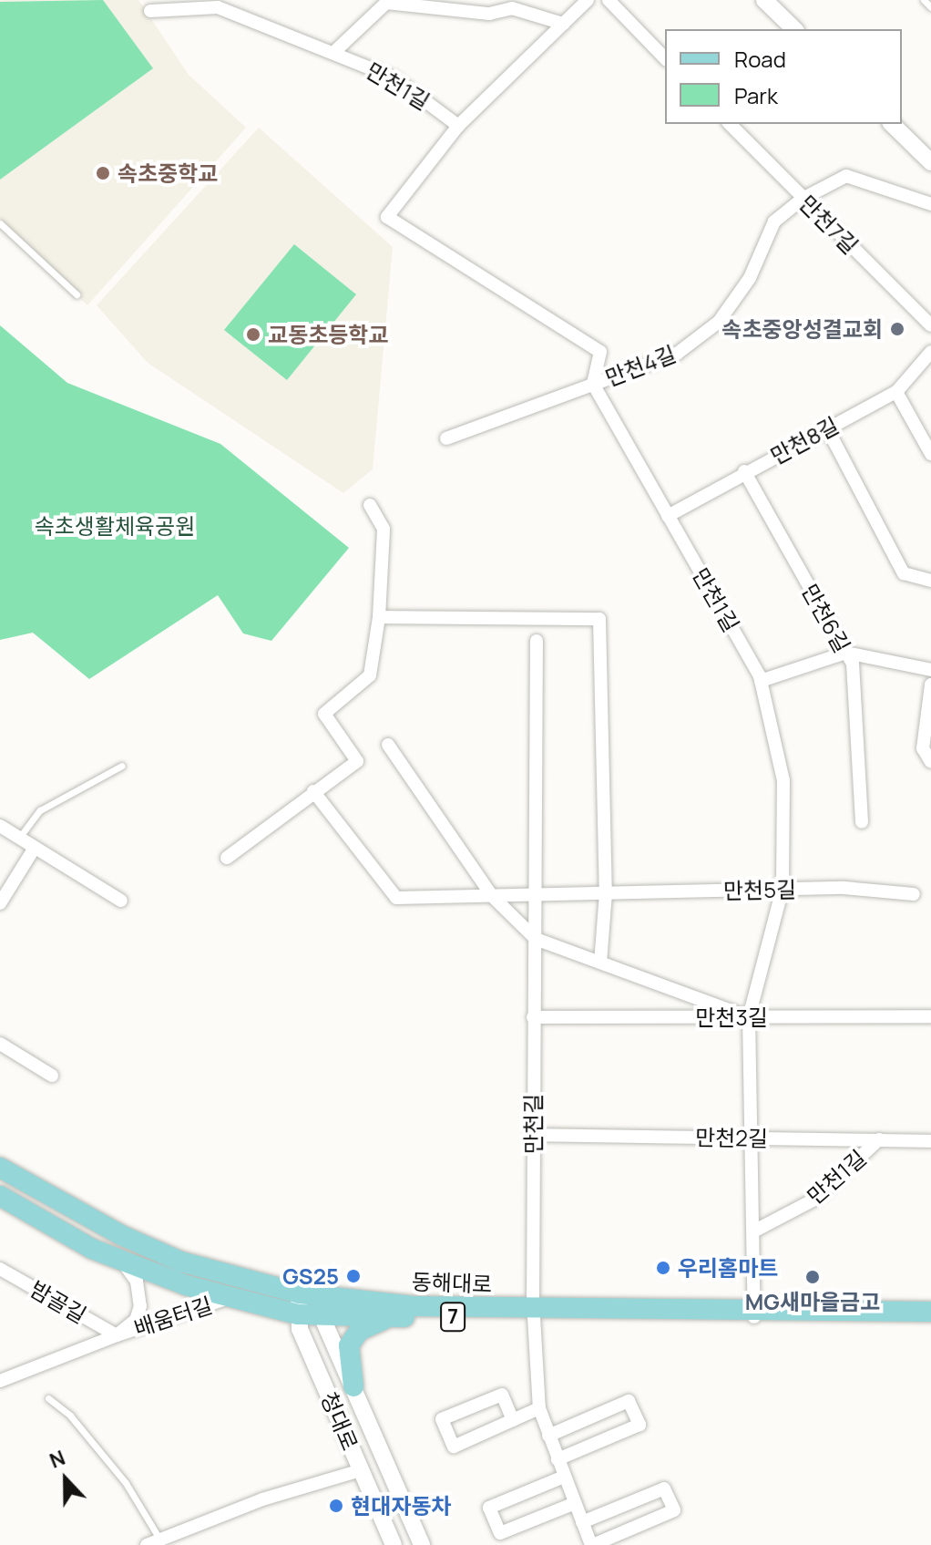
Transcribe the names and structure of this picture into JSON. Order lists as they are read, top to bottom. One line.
{"streets":{"main road":["동해대로","7"],"street":["만천1길","만천7길","만천4길","만천8길","만천6길","만천5길","만천3길","만천길","만천2길","밤골길","배움터길","청대로"]},"crossings":[["만천1길","만천4길"],["만천1길","만천8길"],["만천1길","만천5길"],["만천1길","만천3길"],["만천1길","만천2길"],["만천1길","동해대로"],["만천7길","만천4길"],["만천8길","만천6길"],["만천5길","만천길"],["만천3길","만천길"],["만천길","만천2길"],["만천길","동해대로"],["동해대로","배움터길"],["동해대로","청대로"],["밤골길","배움터길"]],"parks":["속초생활체육공원"],"places":["속초중학교","속초중앙성결교회","교동초등학교","우리홈마트","GS25","MG새마을금고","현대자동차"],"legend":["Road","Park"],"north":"top"}
